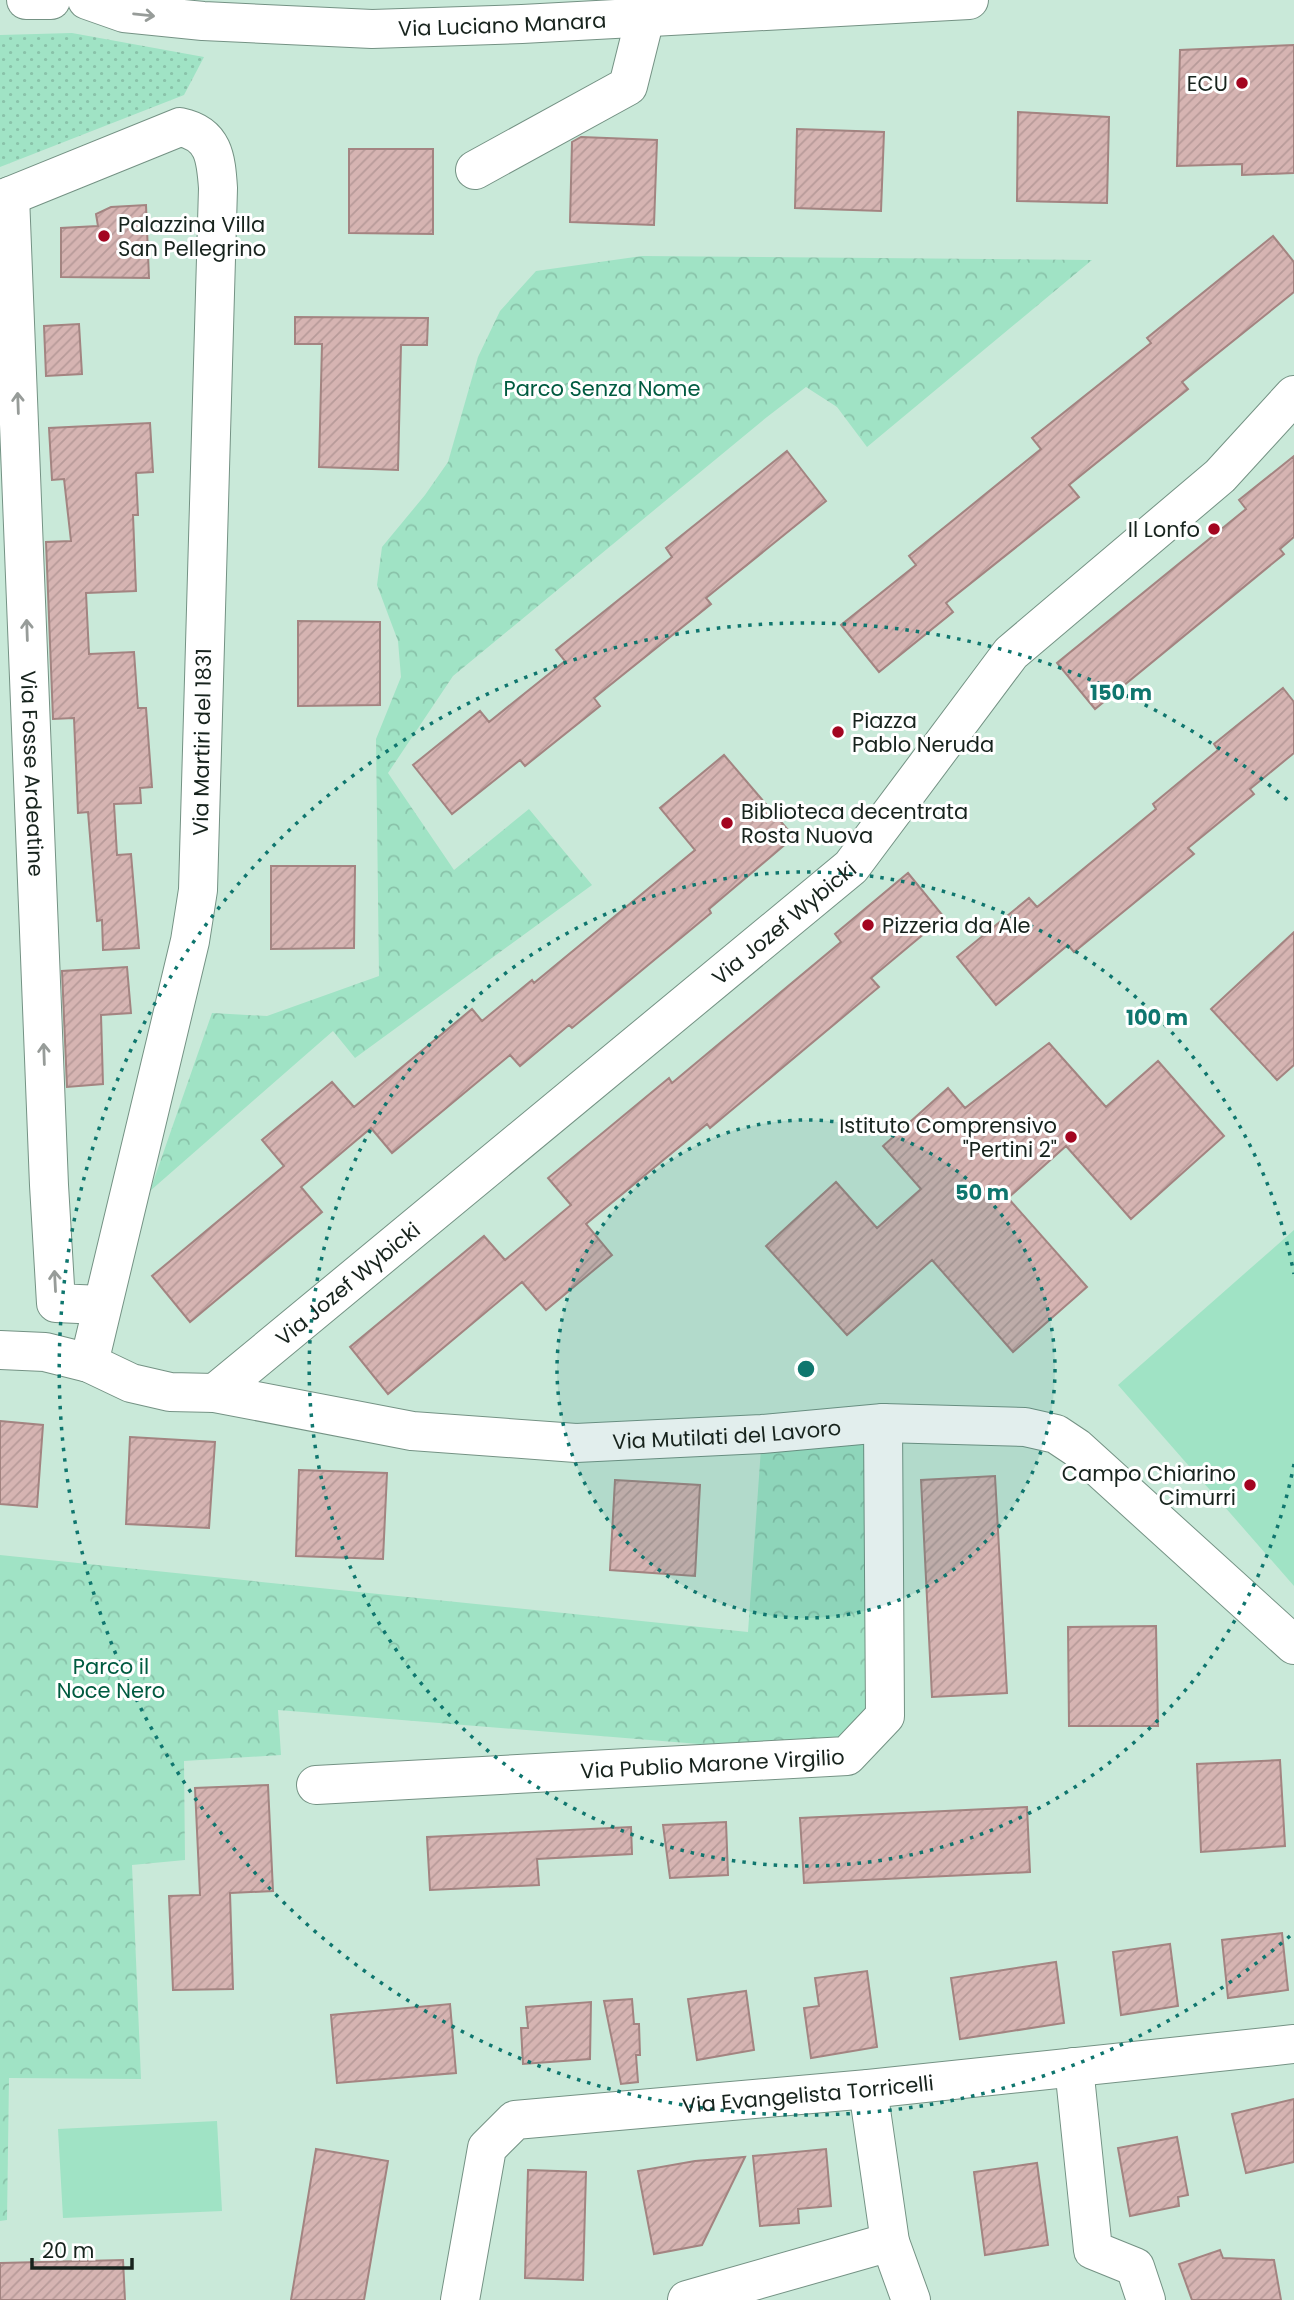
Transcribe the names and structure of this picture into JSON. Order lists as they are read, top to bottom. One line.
{"streets":{"street":["Via Luciano Manara","Via Martiri del 1831","Via Fosse Ardeatine","Via Jozef Wybicki","Via Mutilati del Lavoro","Via Publio Marone Virgilio","Via Evangelista Torricelli"]},"crossings":[["Via Martiri del 1831","Via Fosse Ardeatine"],["Via Martiri del 1831","Via Mutilati del Lavoro"],["Via Jozef Wybicki","Via Mutilati del Lavoro"],["Via Mutilati del Lavoro","Via Publio Marone Virgilio"]],"one_way":["Via Fosse Ardeatine"],"parks":["Parco Senza Nome","Parco il Noce Nero"],"places":["ECU","Palazzina Villa San Pellegrino","Il Lonfo","Piazza Pablo Neruda","Biblioteca decentrata Rosta Nuova","Pizzeria da Ale","Istituto Comprensivo \"Pertini 2\"","Campo Chiarino Cimurri"],"scale_bar":"20 m","rings":["150 m","100 m","50 m"]}
